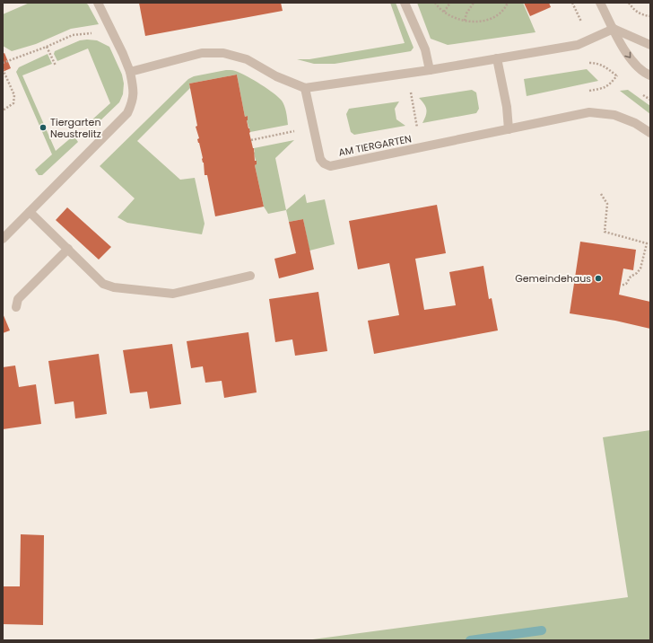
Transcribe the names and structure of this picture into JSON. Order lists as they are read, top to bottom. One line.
{"streets":{"street":["AM TIERGARTEN"]},"places":["Tiergarten Neustrelitz","Gemeindehaus"]}
